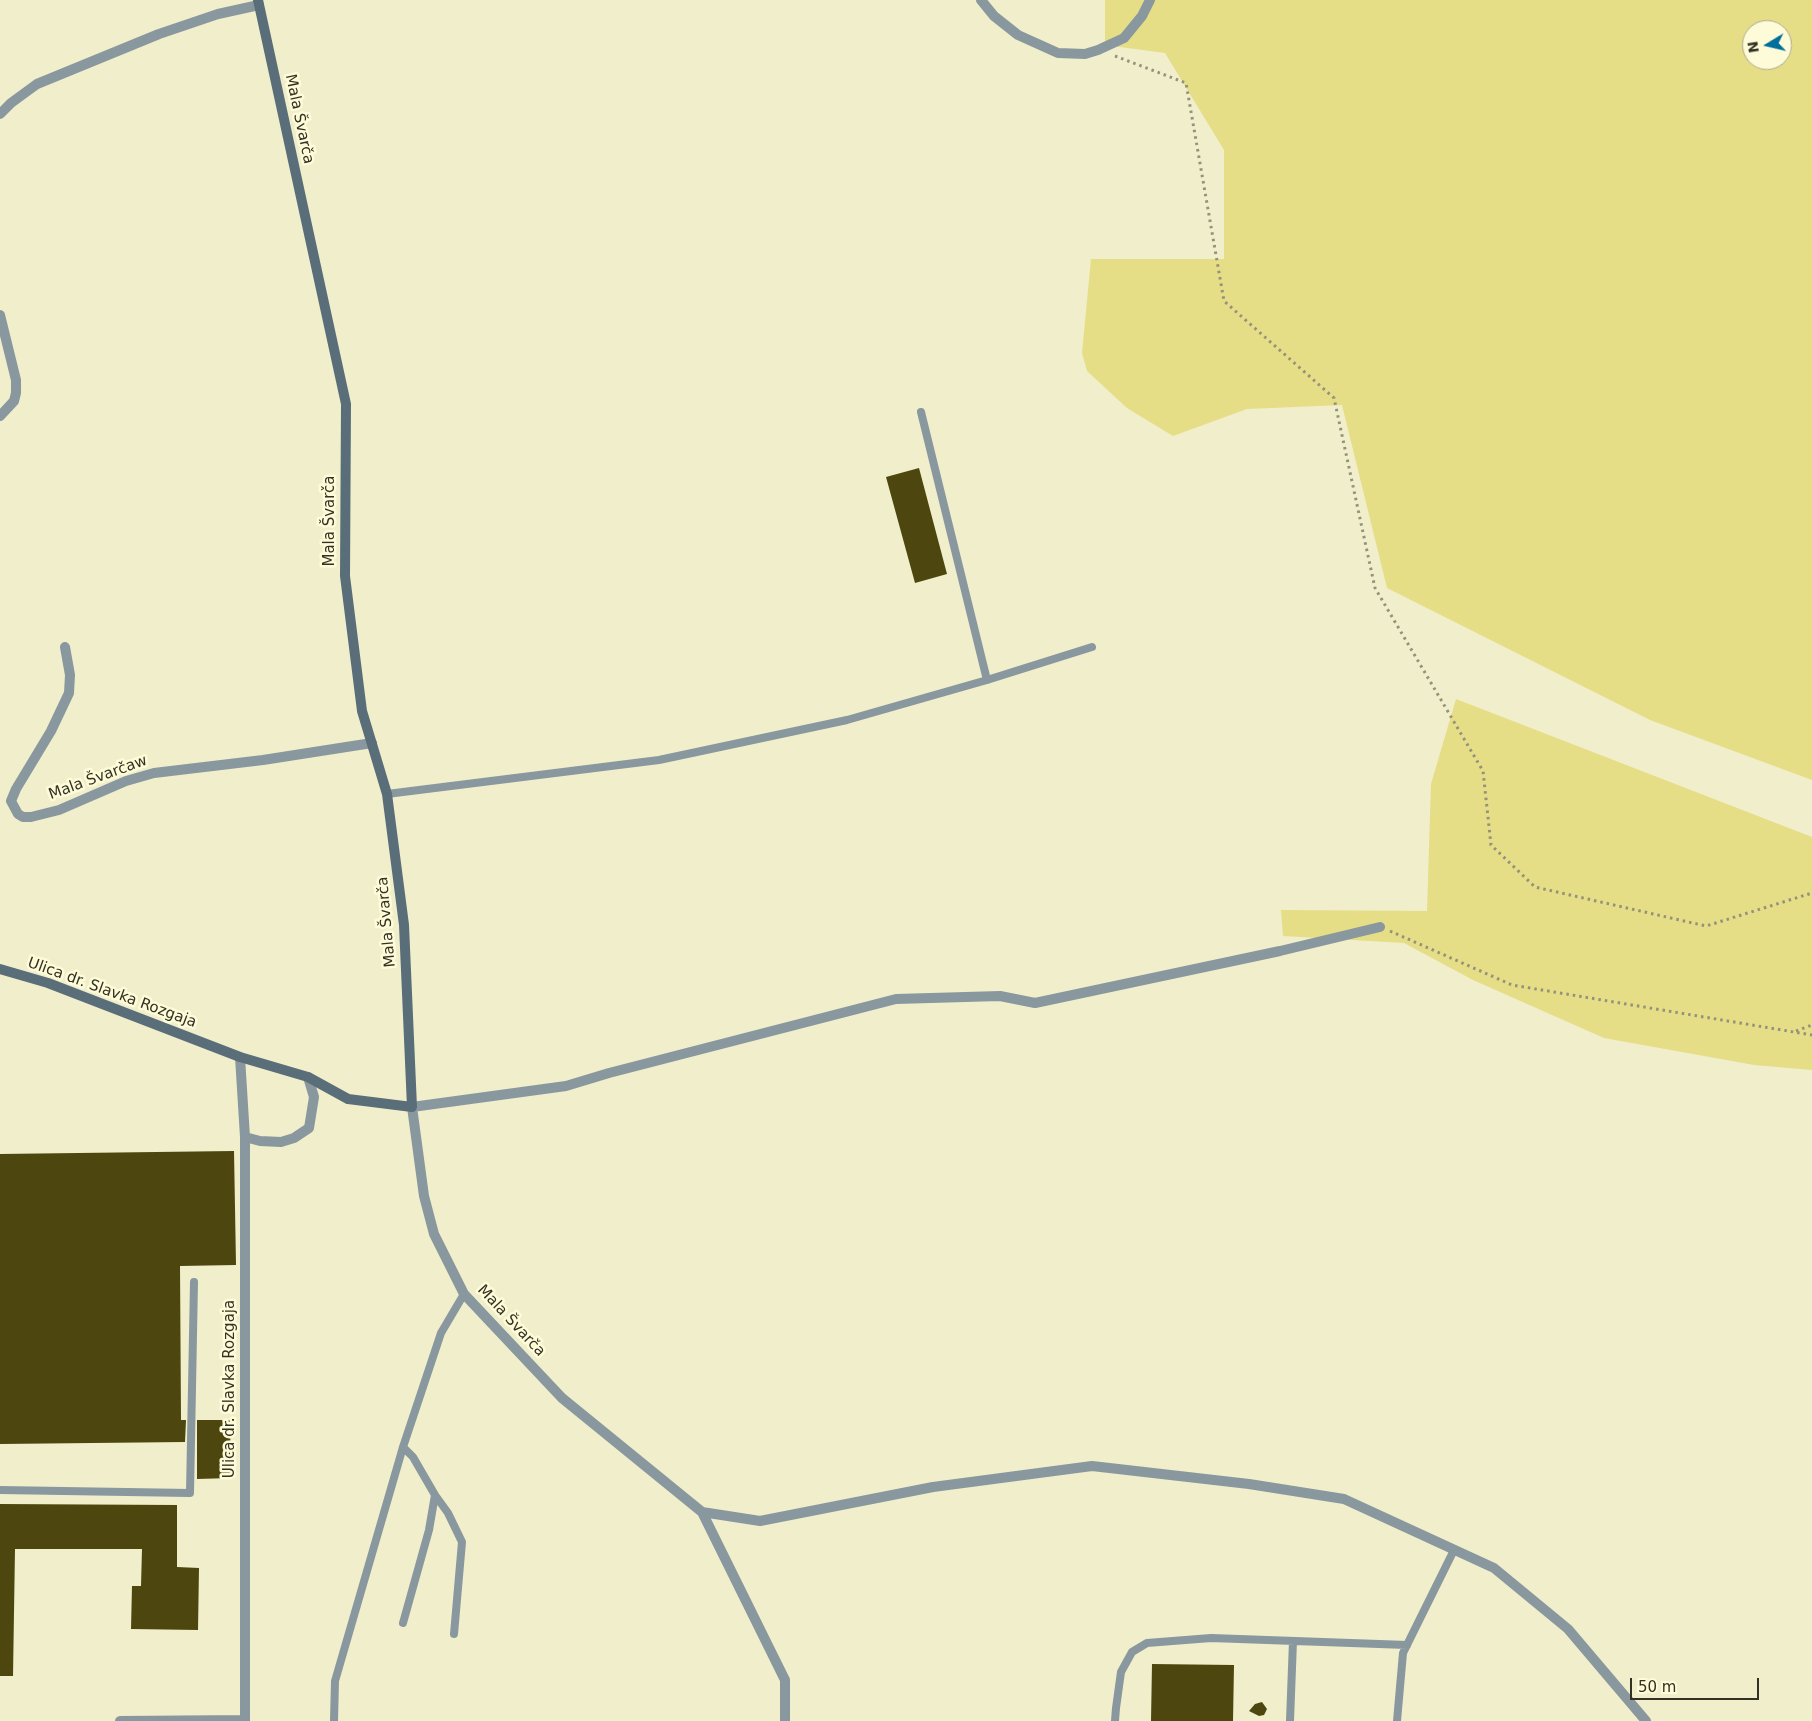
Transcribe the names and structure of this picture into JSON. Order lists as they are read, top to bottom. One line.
{"streets":{"street":["Mala Švarča","Mala Švarčaw","Ulica dr. Slavka Rozgaja"]},"crossings":[["Mala Švarča","Mala Švarčaw"],["Mala Švarča","Ulica dr. Slavka Rozgaja"]],"scale_bar":"50 m","north":"left"}
